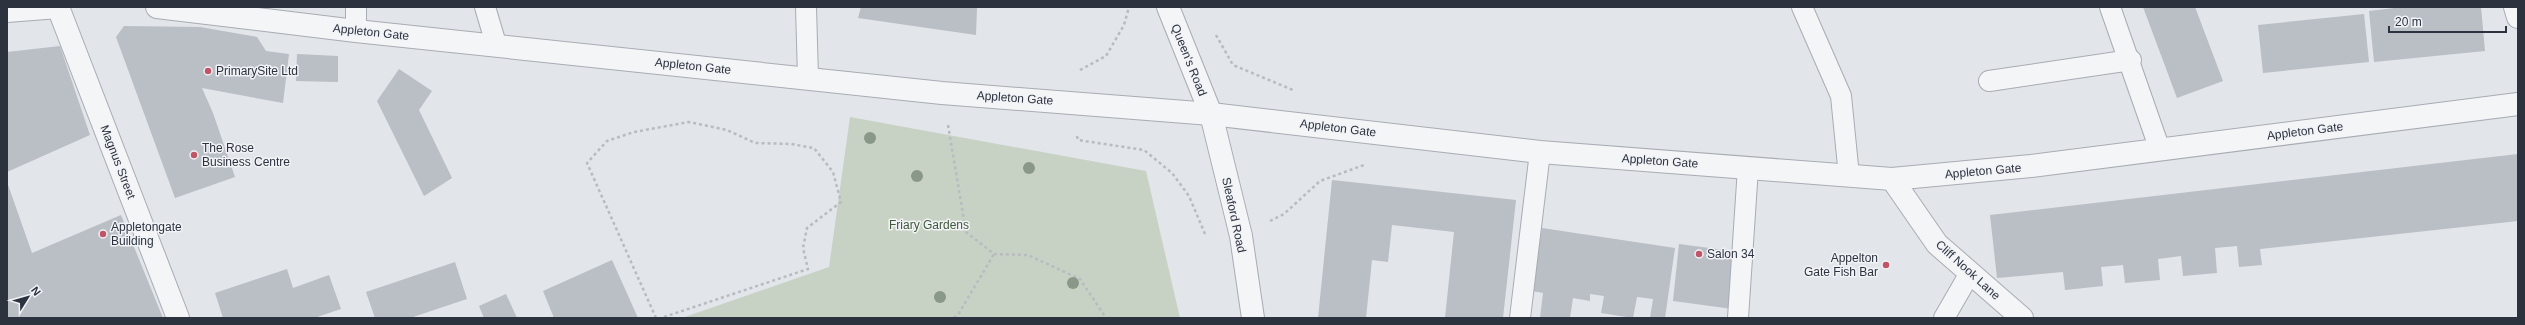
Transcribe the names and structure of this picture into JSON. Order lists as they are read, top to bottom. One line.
{"streets":{"street":["Appleton Gate","Queen's Road","Magnus Street","Sleaford Road","Cliff Nook Lane"]},"crossings":[["Appleton Gate","Queen's Road"],["Appleton Gate","Sleaford Road"],["Appleton Gate","Cliff Nook Lane"],["Queen's Road","Sleaford Road"]],"parks":["Friary Gardens"],"places":["PrimarySite Ltd","The Rose Business Centre","Appletongate Building","Salon 34","Appelton Gate Fish Bar"],"scale_bar":"20 m","north":"top right"}
